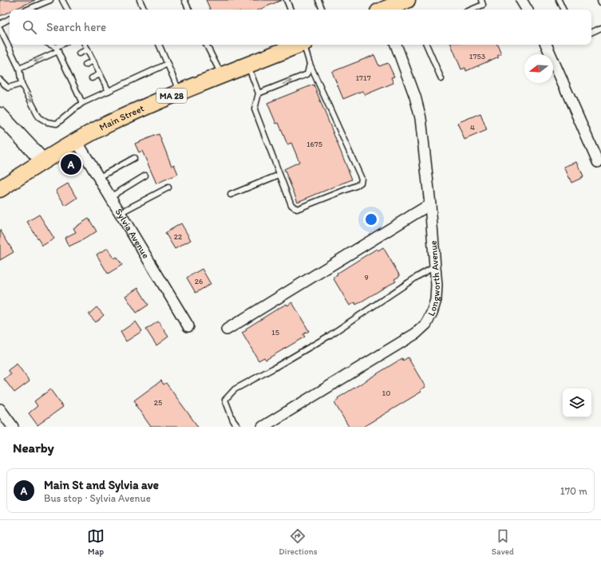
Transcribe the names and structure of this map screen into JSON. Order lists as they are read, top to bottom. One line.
{"streets":{"main road":["MA 28","Main Street"],"street":["Sylvia Avenue","Longworth Avenue"]},"crossings":[["Main Street","Sylvia Avenue"]],"house_numbers":["1753","1717","4","1675","22","9","26","15","10","25"],"north":"left","page":{"search":"Search here","pins":"A","heading":"Nearby","list":[{"mark":"A","name":"Main St and Sylvia ave","note":"Bus stop · Sylvia Avenue","value":"170 m"}],"nav":["Map","Directions","Saved"]}}
